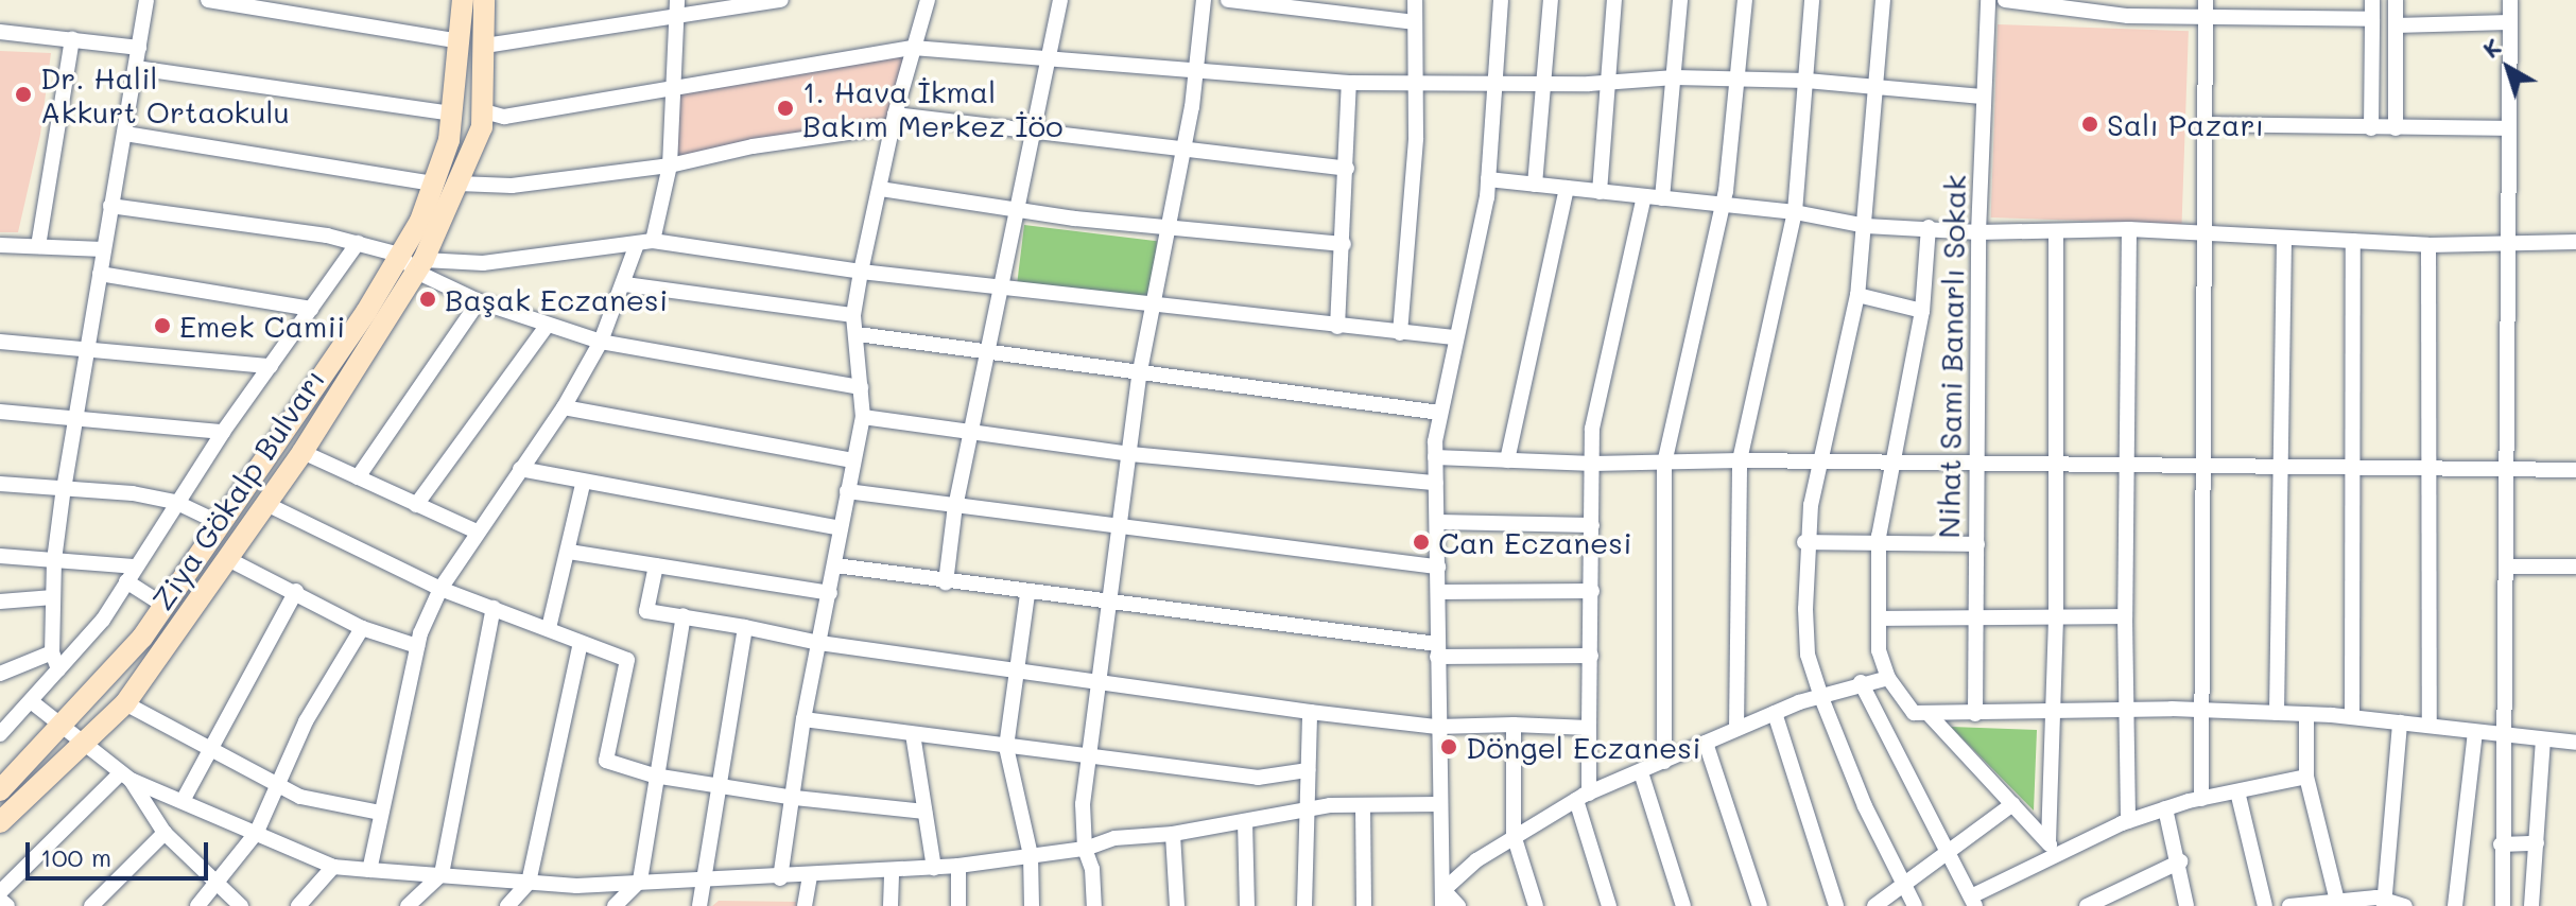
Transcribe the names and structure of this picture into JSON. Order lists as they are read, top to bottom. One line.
{"streets":{"main road":["Ziya Gökalp Bulvarı"],"street":["Nihat Sami Banarlı Sokak"]},"places":["Dr. Halil Akkurt Ortaokulu","1. Hava İkmal Bakım Merkez İöo","Salı Pazarı","Başak Eczanesi","Emek Camii","Can Eczanesi","Döngel Eczanesi"],"scale_bar":"100 m","north":"top left"}
